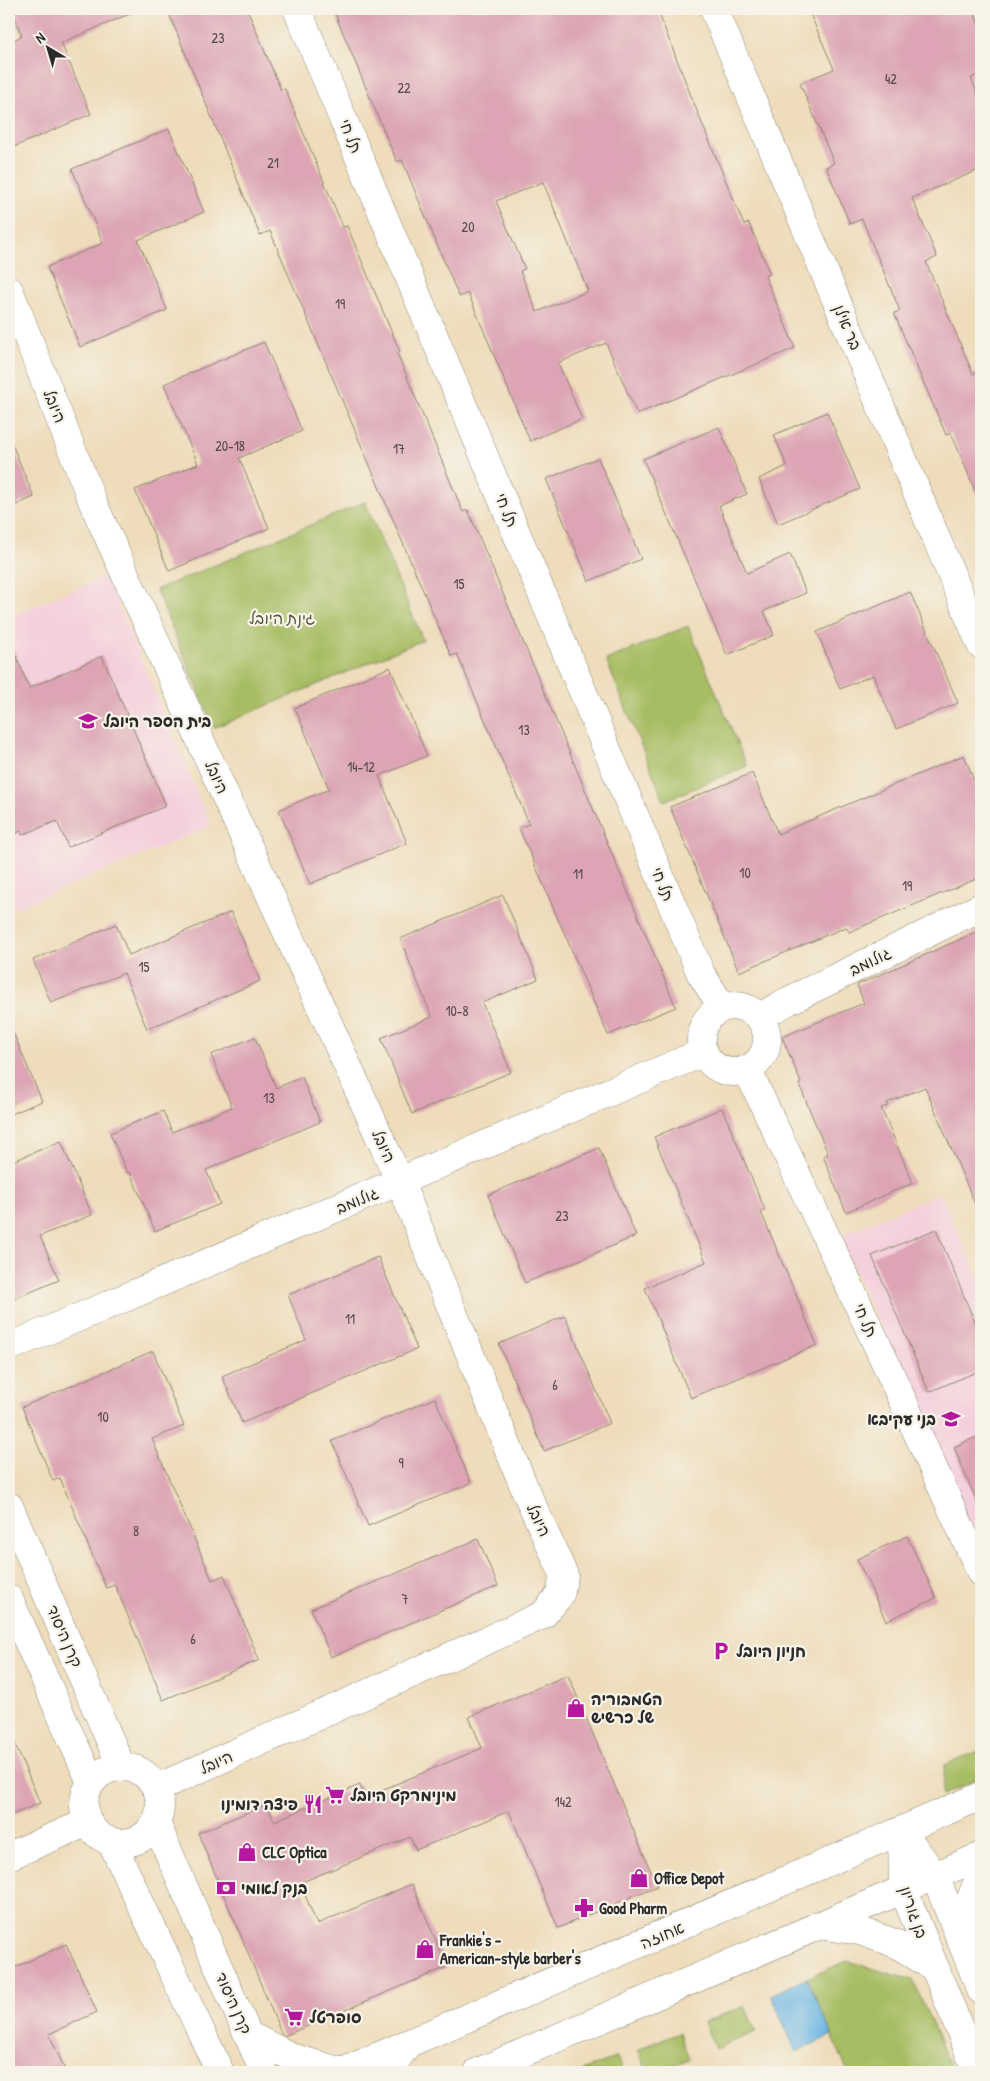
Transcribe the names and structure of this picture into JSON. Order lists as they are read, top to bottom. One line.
{"streets":{"street":["תל חי","בר אילן","היובל","גולומב","קרן היסוד","בן גוריון","אחוזה"]},"crossings":[["תל חי","גולומב"],["היובל","גולומב"],["היובל","קרן היסוד"],["בן גוריון","אחוזה"]],"parks":["גינת היובל"],"places":{"school or university":["בית הספר היובל","בני עקיבא"],"parking":["חניון היובל"],"shop":["הטמבוריה של כרשיש","CLC Optica","Office Depot","Frankie's - American-style barber's"],"supermarket":["מינימרקט היובל","סופרטל"],"restaurant":["פיצה דומינו"],"bank":["בנק לאומי"],"pharmacy":["Good Pharm"]},"house_numbers":["23","42","22","21","20","19","20-18","17","15","13","14-12","10","11","19","15","10-8","13","23","11","6","10","9","8","7","6","142"],"north":"top left"}
